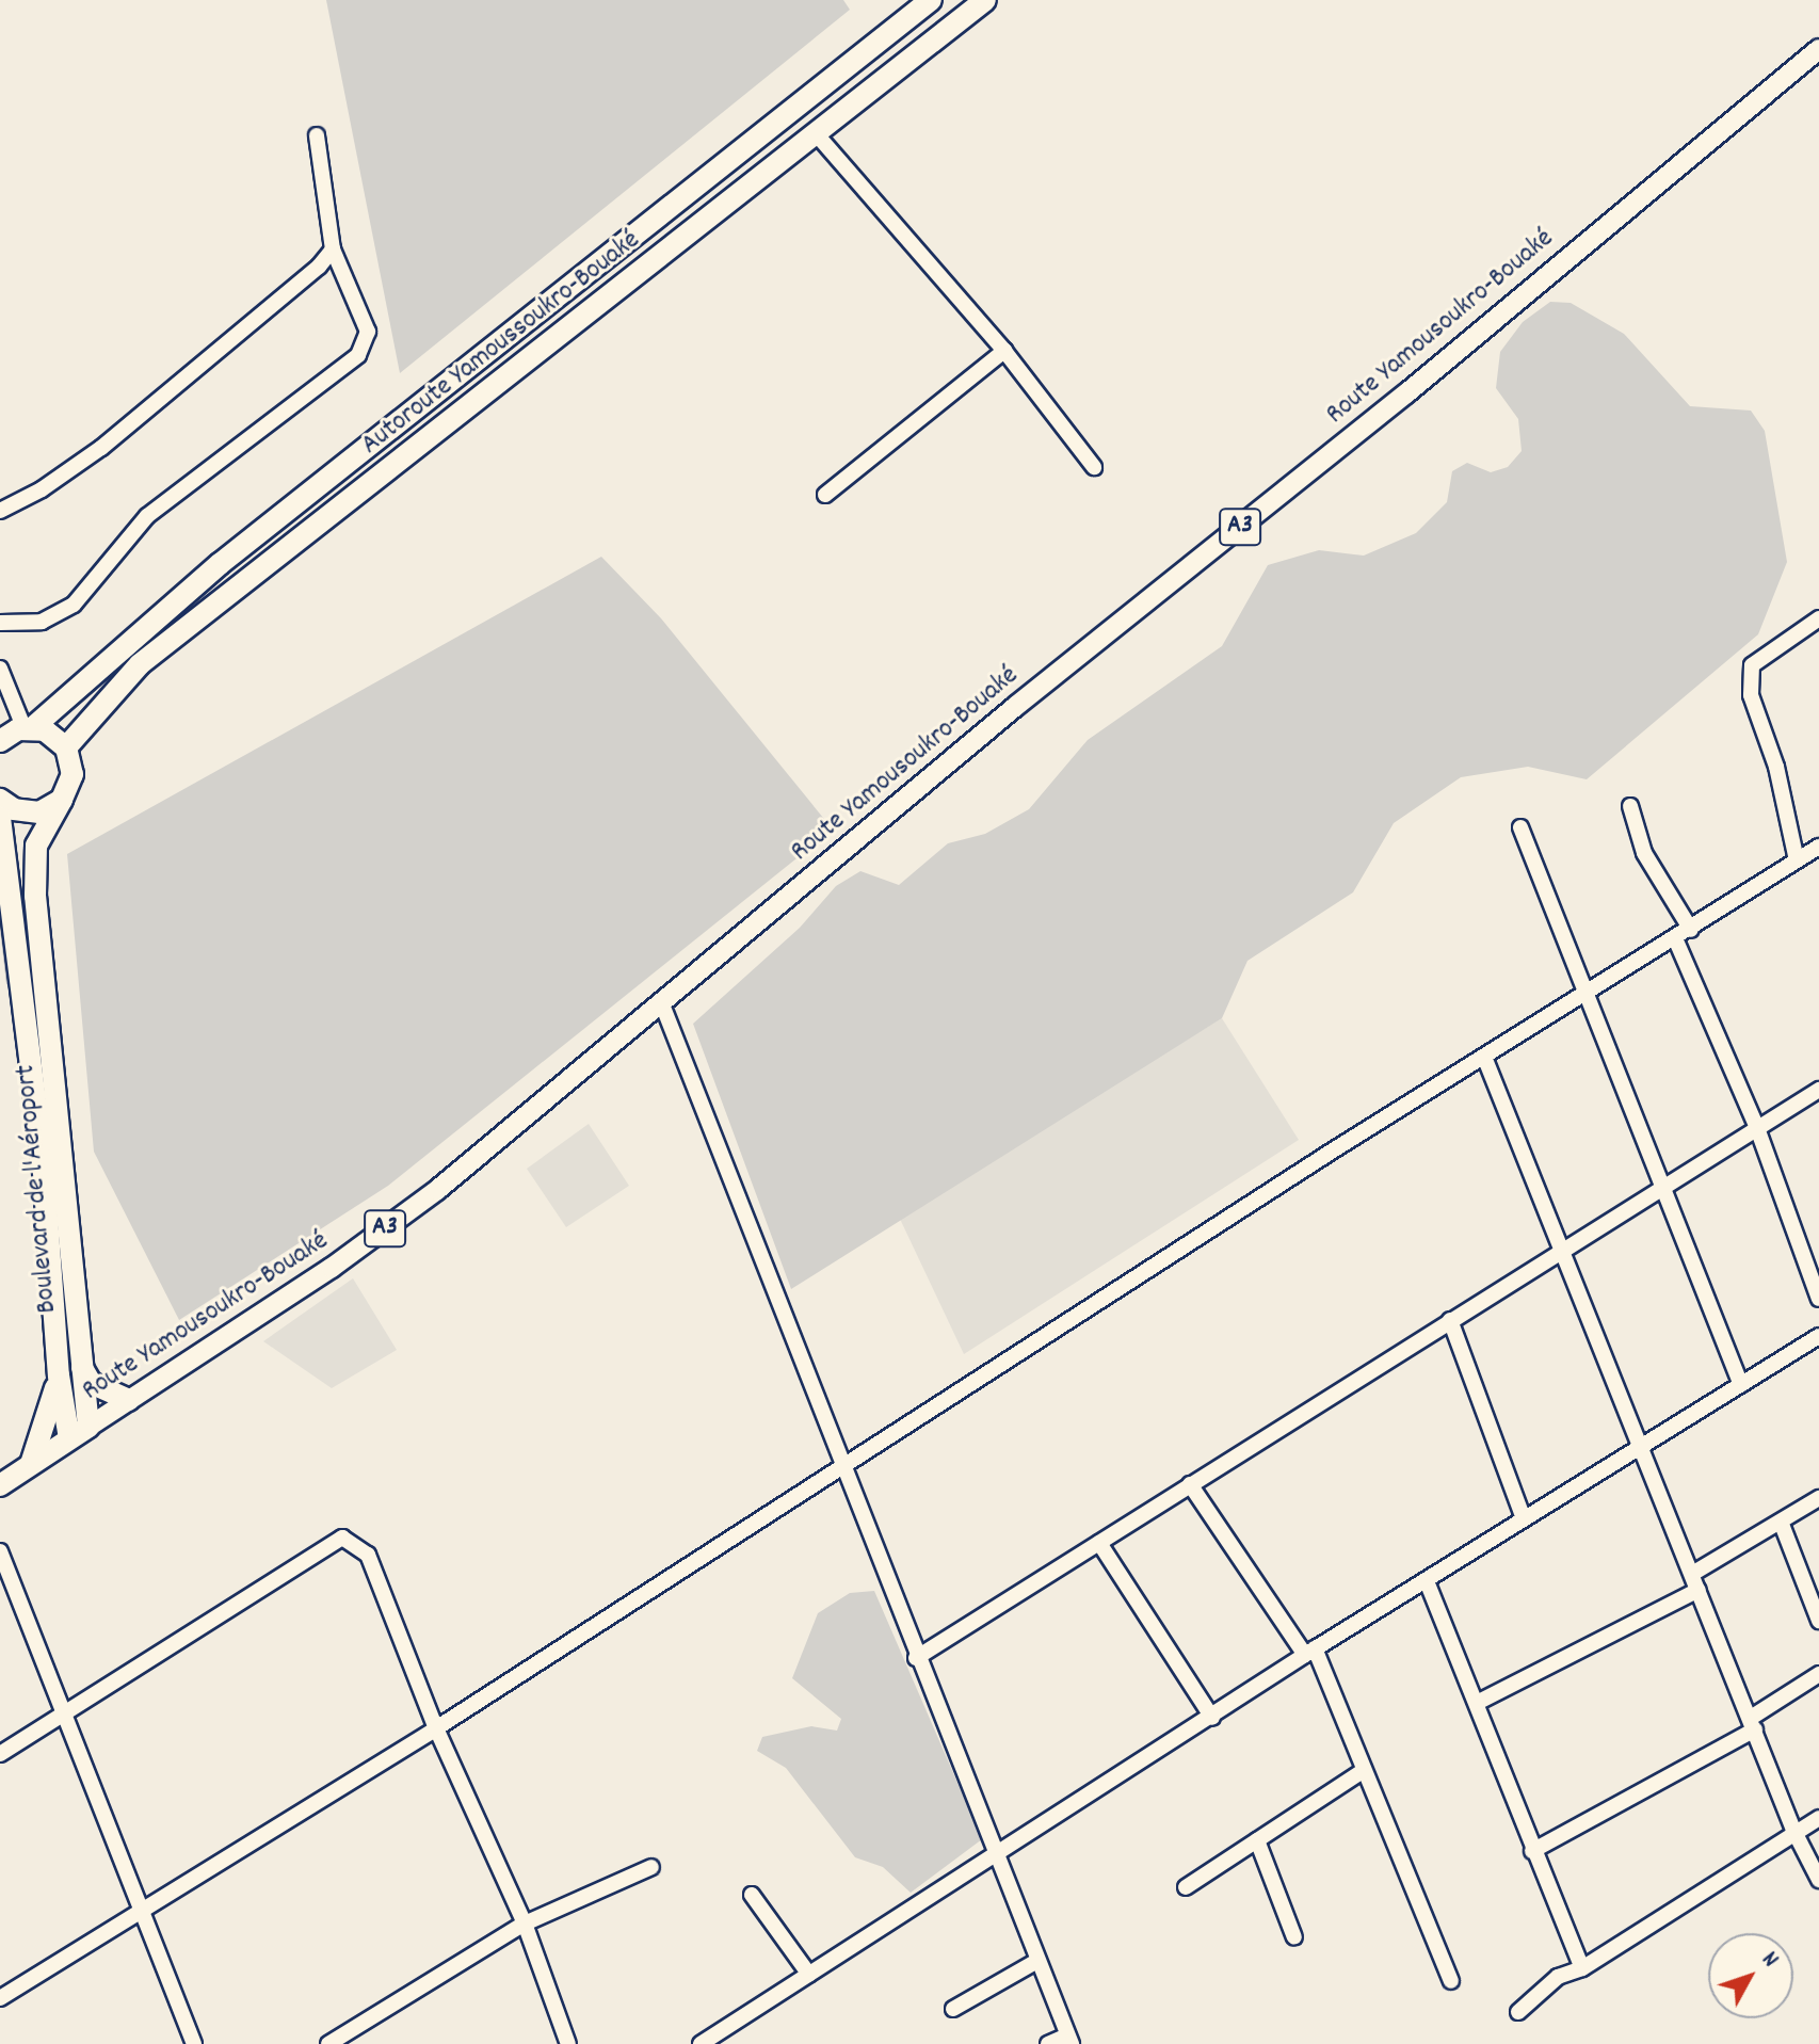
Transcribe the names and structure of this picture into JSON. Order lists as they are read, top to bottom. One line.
{"streets":{"highway":["Route Yamousoukro-Bouaké","Autoroute Yamoussoukro-Bouaké","A3","Boulevard de l'Aéroport"]},"crossings":[["Route Yamousoukro-Bouaké","Boulevard de l'Aéroport"]],"north":"top right"}
